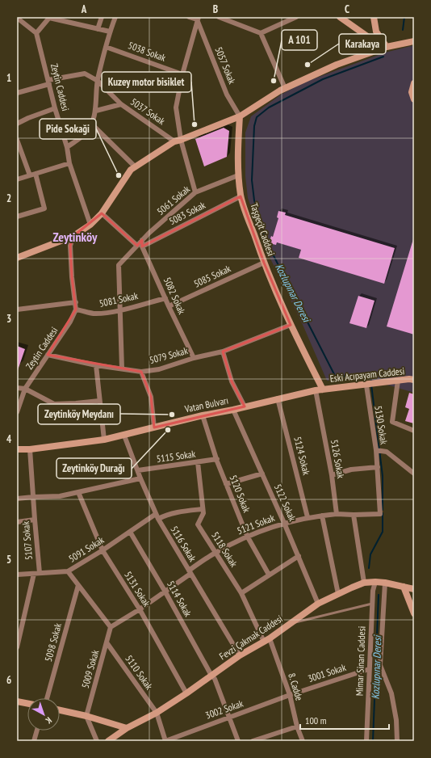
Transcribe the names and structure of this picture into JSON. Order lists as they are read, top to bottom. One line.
{"streets":{"street":["5038 Sokak","5057 Sokak","Zeytin Caddesi","5037 Sokak","5061 Sokak","5083 Sokak","Taşgeçit Caddesi","5085 Sokak","5082 Sokak","5081 Sokak","5079 Sokak","Eski Acıpayam Caddesi","Vatan Bulvarı","5130 Sokak","5124 Sokak","5115 Sokak","5126 Sokak","5120 Sokak","5122 Sokak","5121 Sokak","5107 Sokak","5116 Sokak","5091 Sokak","5118 Sokak","5131 Sokak","5114 Sokak","Fevzi Çakmak Caddesi","5098 Sokak","Mimar Sinan Caddesi","5009 Sokak","5110 Sokak","3001 Sokak","8. Cadde","3002 Sokak"]},"crossings":[["5057 Sokak","Taşgeçit Caddesi"],["Zeytin Caddesi","5037 Sokak"],["Zeytin Caddesi","5081 Sokak"],["Zeytin Caddesi","5079 Sokak"],["5061 Sokak","Taşgeçit Caddesi"],["5061 Sokak","5082 Sokak"],["5083 Sokak","Taşgeçit Caddesi"],["5083 Sokak","5082 Sokak"],["Taşgeçit Caddesi","5085 Sokak"],["Taşgeçit Caddesi","5079 Sokak"],["Taşgeçit Caddesi","Eski Acıpayam Caddesi"],["Taşgeçit Caddesi","Vatan Bulvarı"],["5085 Sokak","5082 Sokak"],["5082 Sokak","5081 Sokak"],["5082 Sokak","5079 Sokak"],["Eski Acıpayam Caddesi","Vatan Bulvarı"],["Eski Acıpayam Caddesi","5130 Sokak"],["Vatan Bulvarı","5124 Sokak"],["Vatan Bulvarı","5126 Sokak"],["Vatan Bulvarı","5120 Sokak"],["Vatan Bulvarı","5122 Sokak"],["Vatan Bulvarı","5107 Sokak"],["Vatan Bulvarı","5116 Sokak"],["5124 Sokak","5121 Sokak"],["5115 Sokak","5120 Sokak"],["5115 Sokak","5116 Sokak"],["5115 Sokak","5118 Sokak"],["5126 Sokak","5121 Sokak"],["5120 Sokak","5121 Sokak"],["5122 Sokak","5121 Sokak"],["5122 Sokak","Fevzi Çakmak Caddesi"],["5121 Sokak","5116 Sokak"],["5121 Sokak","5118 Sokak"],["5121 Sokak","5131 Sokak"],["5121 Sokak","5114 Sokak"],["5121 Sokak","5009 Sokak"],["5107 Sokak","5091 Sokak"],["5116 Sokak","5091 Sokak"],["5116 Sokak","Fevzi Çakmak Caddesi"],["5091 Sokak","5118 Sokak"],["5091 Sokak","5131 Sokak"],["5091 Sokak","5114 Sokak"],["5118 Sokak","Fevzi Çakmak Caddesi"],["5118 Sokak","8. Cadde"],["5131 Sokak","Fevzi Çakmak Caddesi"],["5114 Sokak","Fevzi Çakmak Caddesi"],["5114 Sokak","3002 Sokak"],["Fevzi Çakmak Caddesi","Mimar Sinan Caddesi"],["Fevzi Çakmak Caddesi","5110 Sokak"],["Fevzi Çakmak Caddesi","8. Cadde"],["Mimar Sinan Caddesi","3001 Sokak"],["5009 Sokak","5110 Sokak"],["5110 Sokak","3002 Sokak"],["3001 Sokak","8. Cadde"],["3001 Sokak","3002 Sokak"],["8. Cadde","3002 Sokak"]],"districts":["Zeytinköy"],"water":["Kozlupınar Deresi"],"places":["Karakaya","A 101","Kuzey motor bisiklet","Pide Sokaği","Zeytinköy Meydanı","Zeytinköy Durağı"],"scale_bar":"100 m","north":"bottom right","grid":{"columns":["A","B","C"],"rows":["1","2","3","4","5","6"]}}
